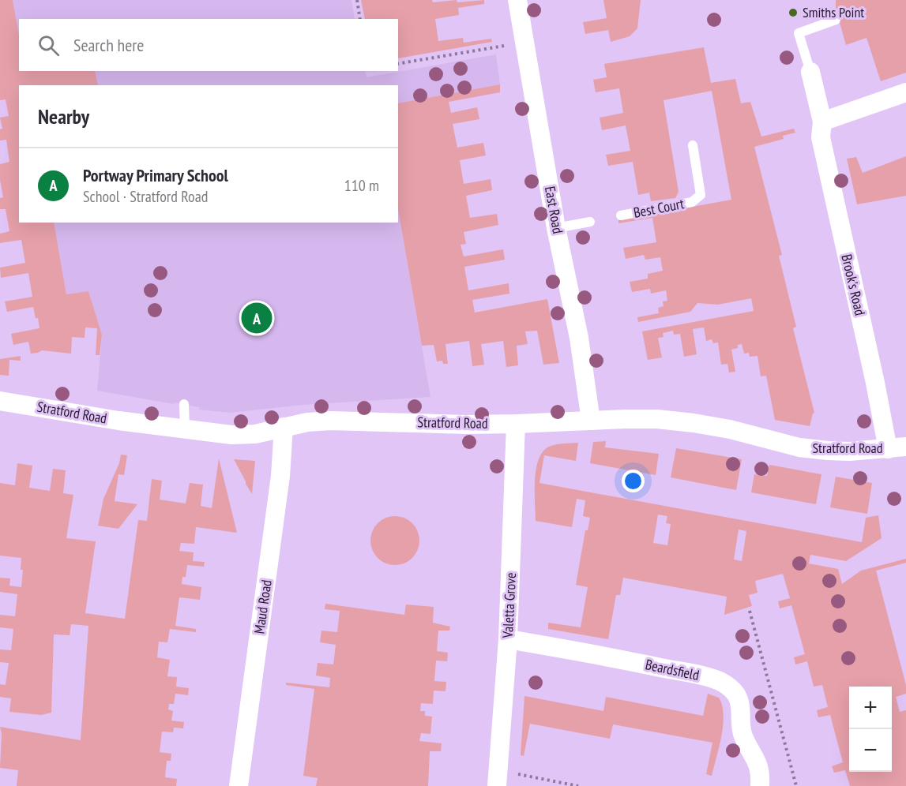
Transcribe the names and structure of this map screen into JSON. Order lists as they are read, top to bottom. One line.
{"streets":{"street":["East Road","Brook's Road","Stratford Road","Valetta Grove","Maud Road","Beardsfield"],"lane":["Best Court"]},"crossings":[["East Road","Stratford Road"],["Brook's Road","Stratford Road"],["Stratford Road","Valetta Grove"],["Stratford Road","Maud Road"],["Valetta Grove","Beardsfield"]],"places":["Smiths Point"],"page":{"search":"Search here","heading":"Nearby","list":[{"mark":"A","name":"Portway Primary School","note":"School · Stratford Road","value":"110 m"}],"pins":"A","map_buttons":["+","−"]}}
